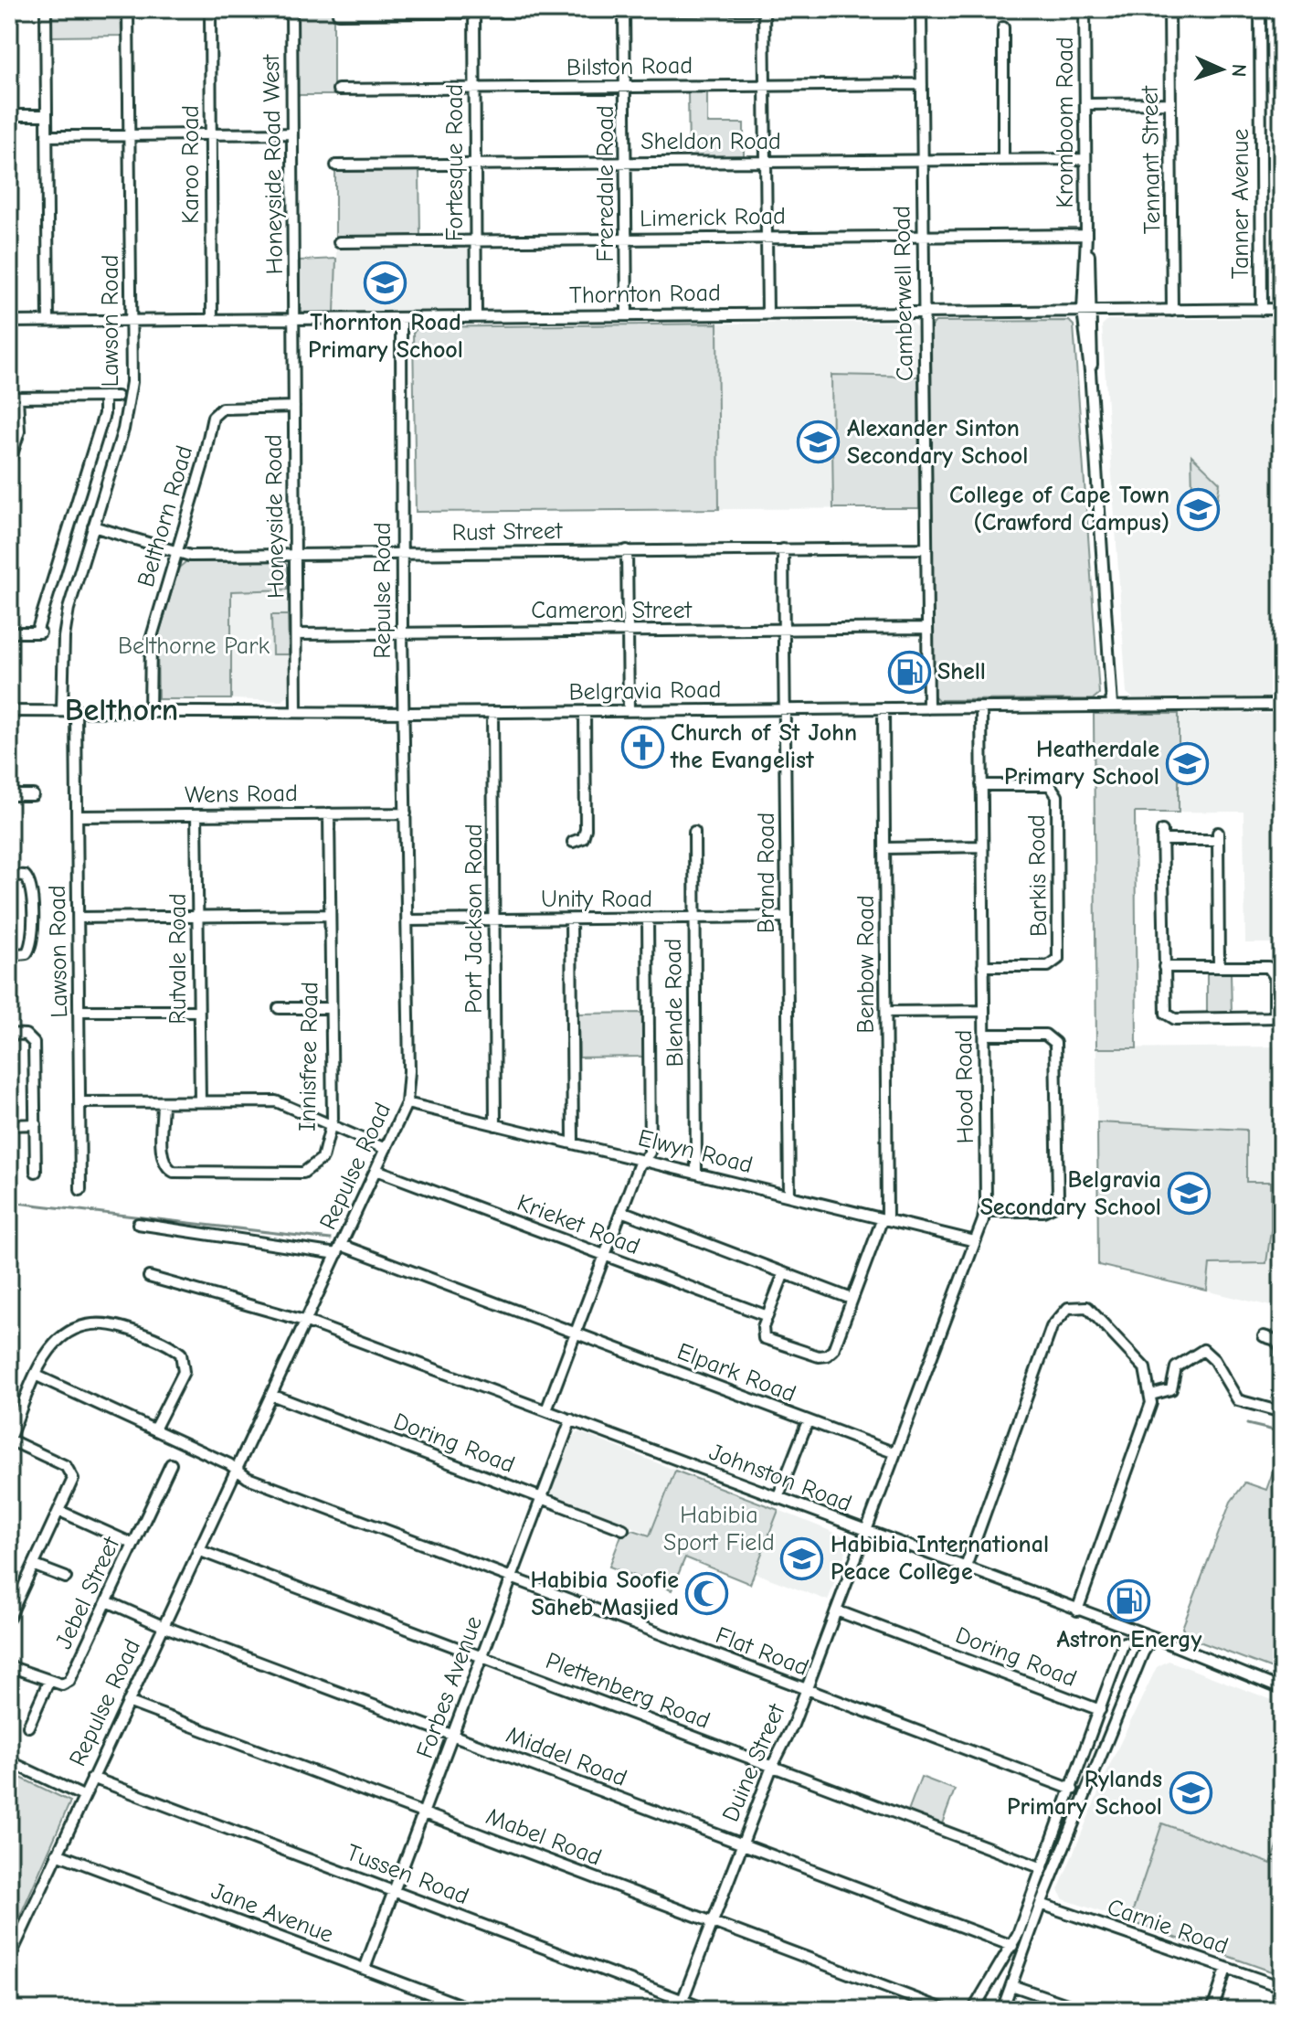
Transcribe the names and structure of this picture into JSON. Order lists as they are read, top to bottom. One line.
{"streets":{"street":["Bilston Road","Kromboom Road","Sheldon Road","Tennant Street","Fortesque Road","Karoo Road","Honeyside Road West","Freredale Road","Tanner Avenue","Limerick Road","Camberwell Road","Thornton Road","Lawson Road","Belthorn Road","Honeyside Road","Rust Street","Repulse Road","Cameron Street","Belgravia Road","Wens Road","Brand Road","Barkis Road","Unity Road","Port Jackson Road","Rutvale Road","Benbow Road","Blende Road","Innisfree Road","Hood Road","Elwyn Road","Krieket Road","Elpark Road","Doring Road","Johnston Road","Jebel Street","Flat Road","Forbes Avenue","Plettenberg Road","Middel Road","Duine Street","Mabel Road","Tussen Road","Jane Avenue","Carnie Road"]},"crossings":[["Bilston Road","Fortesque Road"],["Bilston Road","Freredale Road"],["Bilston Road","Camberwell Road"],["Kromboom Road","Sheldon Road"],["Kromboom Road","Limerick Road"],["Kromboom Road","Thornton Road"],["Kromboom Road","Belgravia Road"],["Sheldon Road","Fortesque Road"],["Sheldon Road","Freredale Road"],["Sheldon Road","Camberwell Road"],["Tennant Street","Thornton Road"],["Fortesque Road","Limerick Road"],["Fortesque Road","Thornton Road"],["Karoo Road","Thornton Road"],["Honeyside Road West","Thornton Road"],["Honeyside Road West","Honeyside Road"],["Freredale Road","Limerick Road"],["Freredale Road","Thornton Road"],["Tanner Avenue","Thornton Road"],["Limerick Road","Camberwell Road"],["Camberwell Road","Thornton Road"],["Camberwell Road","Rust Street"],["Camberwell Road","Cameron Street"],["Camberwell Road","Belgravia Road"],["Thornton Road","Lawson Road"],["Thornton Road","Honeyside Road"],["Thornton Road","Repulse Road"],["Lawson Road","Rust Street"],["Lawson Road","Belgravia Road"],["Lawson Road","Wens Road"],["Belthorn Road","Honeyside Road"],["Belthorn Road","Rust Street"],["Belthorn Road","Belgravia Road"],["Honeyside Road","Rust Street"],["Honeyside Road","Cameron Street"],["Honeyside Road","Belgravia Road"],["Rust Street","Repulse Road"],["Rust Street","Brand Road"],["Repulse Road","Cameron Street"],["Repulse Road","Belgravia Road"],["Repulse Road","Wens Road"],["Repulse Road","Unity Road"],["Repulse Road","Elwyn Road"],["Repulse Road","Krieket Road"],["Repulse Road","Elpark Road"],["Repulse Road","Doring Road"],["Repulse Road","Johnston Road"],["Repulse Road","Flat Road"],["Repulse Road","Plettenberg Road"],["Repulse Road","Middel Road"],["Repulse Road","Mabel Road"],["Repulse Road","Tussen Road"],["Repulse Road","Jane Avenue"],["Cameron Street","Brand Road"],["Belgravia Road","Brand Road"],["Belgravia Road","Port Jackson Road"],["Belgravia Road","Benbow Road"],["Belgravia Road","Hood Road"],["Wens Road","Rutvale Road"],["Wens Road","Innisfree Road"],["Brand Road","Unity Road"],["Brand Road","Elwyn Road"],["Barkis Road","Hood Road"],["Unity Road","Port Jackson Road"],["Unity Road","Blende Road"],["Port Jackson Road","Elwyn Road"],["Benbow Road","Elwyn Road"],["Benbow Road","Krieket Road"],["Blende Road","Elwyn Road"],["Hood Road","Elwyn Road"],["Hood Road","Johnston Road"],["Hood Road","Duine Street"],["Elpark Road","Johnston Road"],["Doring Road","Forbes Avenue"],["Doring Road","Duine Street"],["Johnston Road","Forbes Avenue"],["Johnston Road","Duine Street"],["Jebel Street","Middel Road"],["Flat Road","Forbes Avenue"],["Flat Road","Duine Street"],["Forbes Avenue","Plettenberg Road"],["Forbes Avenue","Middel Road"],["Forbes Avenue","Mabel Road"],["Forbes Avenue","Tussen Road"],["Forbes Avenue","Jane Avenue"],["Plettenberg Road","Duine Street"],["Middel Road","Duine Street"],["Duine Street","Mabel Road"],["Duine Street","Tussen Road"]],"districts":["Belthorn"],"parks":["Belthorne Park","Habibia Sport Field"],"places":{"school or university":["Thornton Road Primary School","Alexander Sinton Secondary School","College of Cape Town (Crawford Campus)","Heatherdale Primary School","Belgravia Secondary School","Habibia International Peace College","Rylands Primary School"],"fuel station":["Shell","Astron Energy"],"church":["Church of St John the Evangelist"],"mosque":["Habibia Soofie Saheb Masjied"]},"north":"right"}
